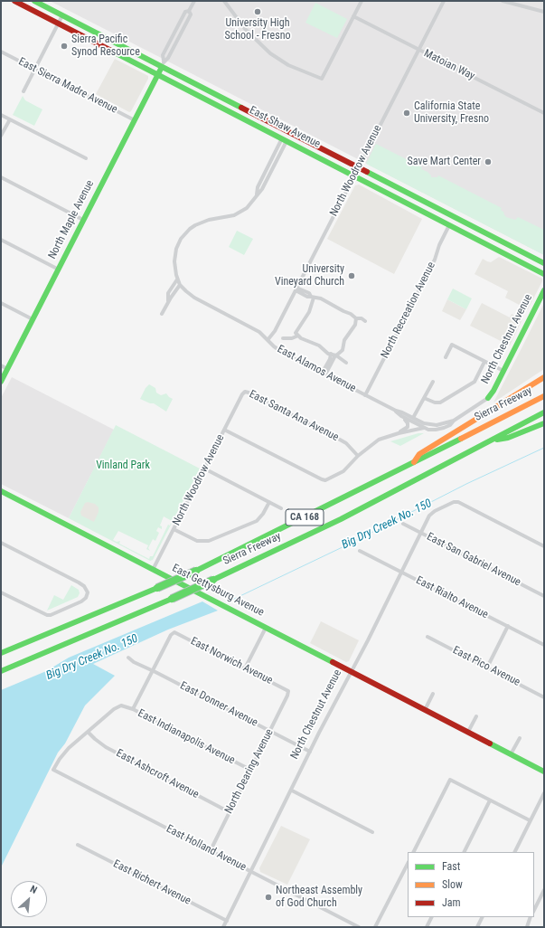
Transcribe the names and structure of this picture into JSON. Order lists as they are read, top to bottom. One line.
{"streets":{"main road":["East Shaw Avenue","North Maple Avenue","North Chestnut Avenue","Sierra Freeway","CA 168","East Gettysburg Avenue"],"street":["Matoian Way","East Sierra Madre Avenue","North Woodrow Avenue","North Recreation Avenue","East Alamos Avenue","East Santa Ana Avenue","East San Gabriel Avenue","East Rialto Avenue","East Norwich Avenue","East Pico Avenue","East Donner Avenue","East Indianapolis Avenue","North Dearing Avenue","East Ashcroft Avenue","East Holland Avenue","East Richert Avenue"]},"crossings":[["Matoian Way","North Woodrow Avenue"],["East Sierra Madre Avenue","North Maple Avenue"],["East Shaw Avenue","North Woodrow Avenue"],["East Shaw Avenue","North Maple Avenue"],["East Shaw Avenue","North Recreation Avenue"],["North Woodrow Avenue","East Alamos Avenue"],["North Woodrow Avenue","East Santa Ana Avenue"],["North Woodrow Avenue","East Gettysburg Avenue"],["North Recreation Avenue","East Alamos Avenue"],["North Chestnut Avenue","East San Gabriel Avenue"],["North Chestnut Avenue","East Gettysburg Avenue"],["North Chestnut Avenue","East Rialto Avenue"],["North Chestnut Avenue","East Donner Avenue"],["North Chestnut Avenue","East Holland Avenue"],["North Chestnut Avenue","East Richert Avenue"],["East Norwich Avenue","East Donner Avenue"],["East Norwich Avenue","North Dearing Avenue"],["East Donner Avenue","North Dearing Avenue"],["East Indianapolis Avenue","North Dearing Avenue"],["East Indianapolis Avenue","East Ashcroft Avenue"],["East Indianapolis Avenue","East Holland Avenue"],["North Dearing Avenue","East Ashcroft Avenue"],["North Dearing Avenue","East Holland Avenue"],["East Ashcroft Avenue","East Holland Avenue"]],"water":["Big Dry Creek No. 150"],"parks":["Vinland Park"],"places":["University High School - Fresno","Sierra Pacific Synod Resource","California State University, Fresno","Save Mart Center","University Vineyard Church","Northeast Assembly of God Church"],"legend":["Fast","Slow","Jam"],"north":"top right"}
